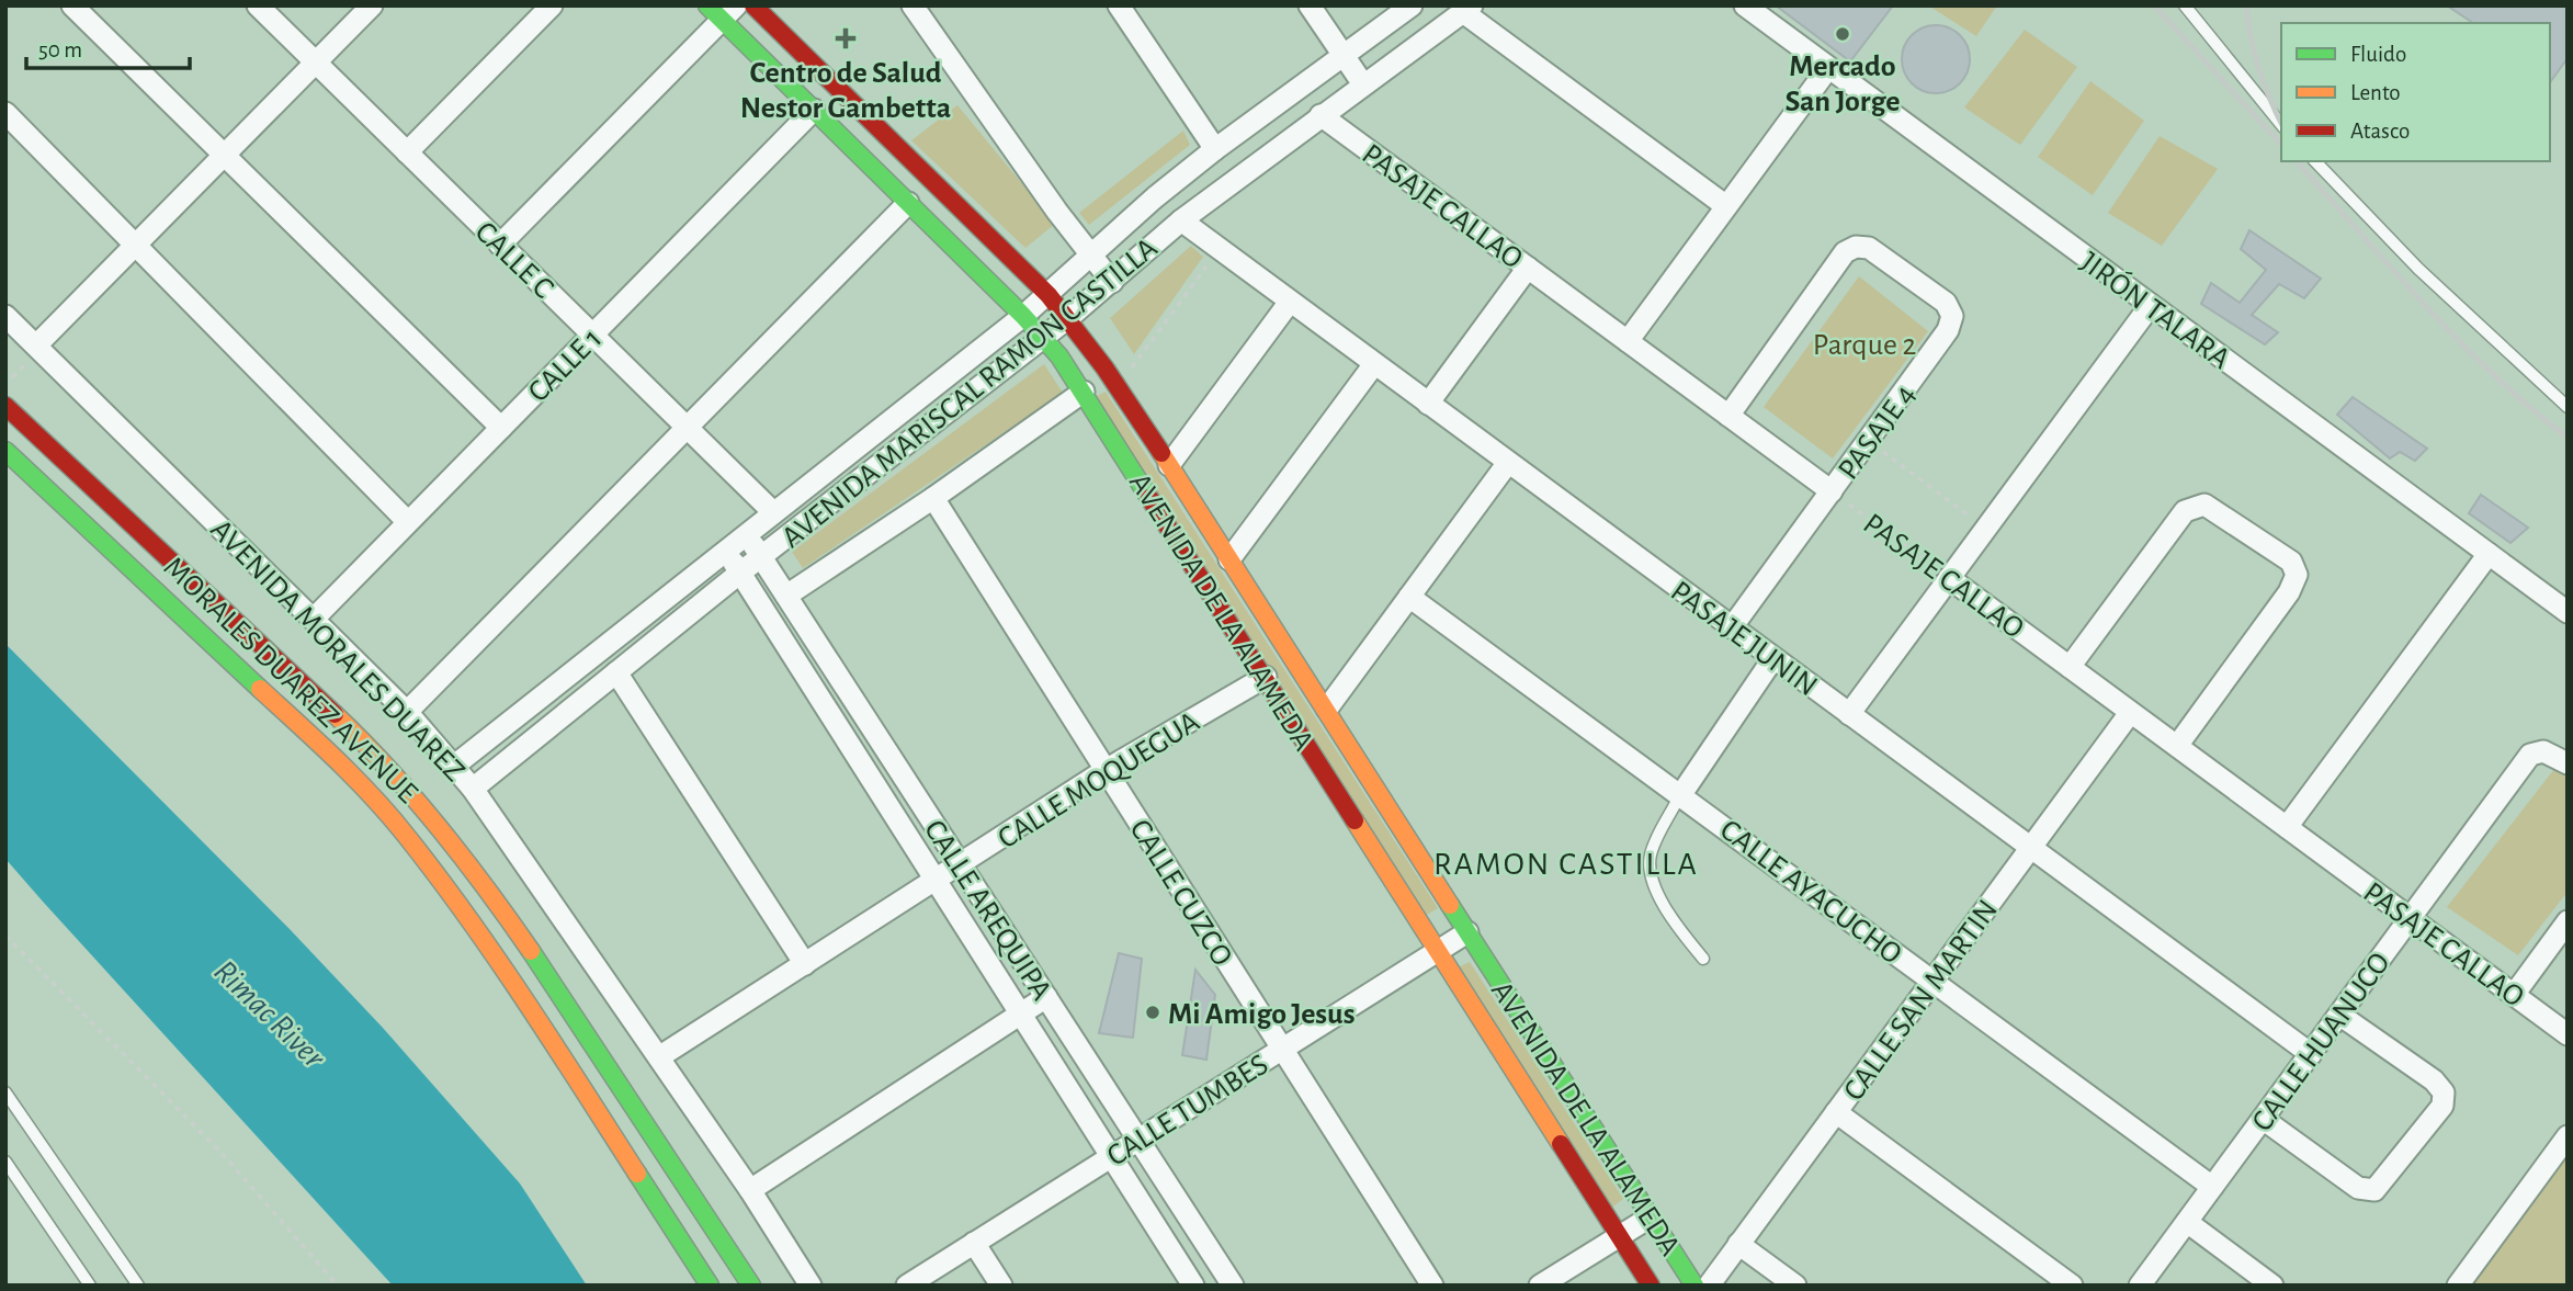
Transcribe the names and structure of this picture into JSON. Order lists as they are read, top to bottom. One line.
{"streets":{"main road":["AVENIDA DE LA ALAMEDA","MORALES DUAREZ AVENUE"],"street":["PASAJE CALLAO","CALLE C","JIRÓN TALARA","CALLE 1","AVENIDA MARISCAL RAMON CASTILLA","PASAJE 4","PASAJE JUNIN","AVENIDA MORALES DUAREZ","CALLE MOQUEGUA","CALLE AYACUCHO","CALLE CUZCO","CALLE AREQUIPA","CALLE SAN MARTIN","CALLE HUANUCO","CALLE TUMBES"]},"crossings":[["PASAJE CALLAO","AVENIDA MARISCAL RAMON CASTILLA"],["PASAJE CALLAO","PASAJE 4"],["PASAJE CALLAO","CALLE SAN MARTIN"],["PASAJE CALLAO","CALLE HUANUCO"],["CALLE C","CALLE 1"],["CALLE C","AVENIDA MARISCAL RAMON CASTILLA"],["CALLE 1","AVENIDA DE LA ALAMEDA"],["CALLE 1","AVENIDA MORALES DUAREZ"],["AVENIDA MARISCAL RAMON CASTILLA","AVENIDA DE LA ALAMEDA"],["AVENIDA MARISCAL RAMON CASTILLA","PASAJE JUNIN"],["AVENIDA MARISCAL RAMON CASTILLA","AVENIDA MORALES DUAREZ"],["AVENIDA MARISCAL RAMON CASTILLA","CALLE AREQUIPA"],["PASAJE 4","PASAJE JUNIN"],["AVENIDA DE LA ALAMEDA","CALLE MOQUEGUA"],["AVENIDA DE LA ALAMEDA","CALLE TUMBES"],["PASAJE JUNIN","CALLE SAN MARTIN"],["PASAJE JUNIN","CALLE HUANUCO"],["AVENIDA MORALES DUAREZ","CALLE MOQUEGUA"],["CALLE MOQUEGUA","CALLE CUZCO"],["CALLE MOQUEGUA","CALLE AREQUIPA"],["CALLE AYACUCHO","CALLE SAN MARTIN"],["CALLE AYACUCHO","CALLE HUANUCO"],["CALLE CUZCO","CALLE TUMBES"],["CALLE AREQUIPA","CALLE TUMBES"]],"districts":["RAMON CASTILLA"],"water":["Rimac River"],"parks":["Parque 2"],"places":{"other":["Mercado San Jorge","Mi Amigo Jesus"],"health":["Centro de Salud Nestor Gambetta"]},"legend":["Fluido","Lento","Atasco"],"scale_bar":"50 m"}
